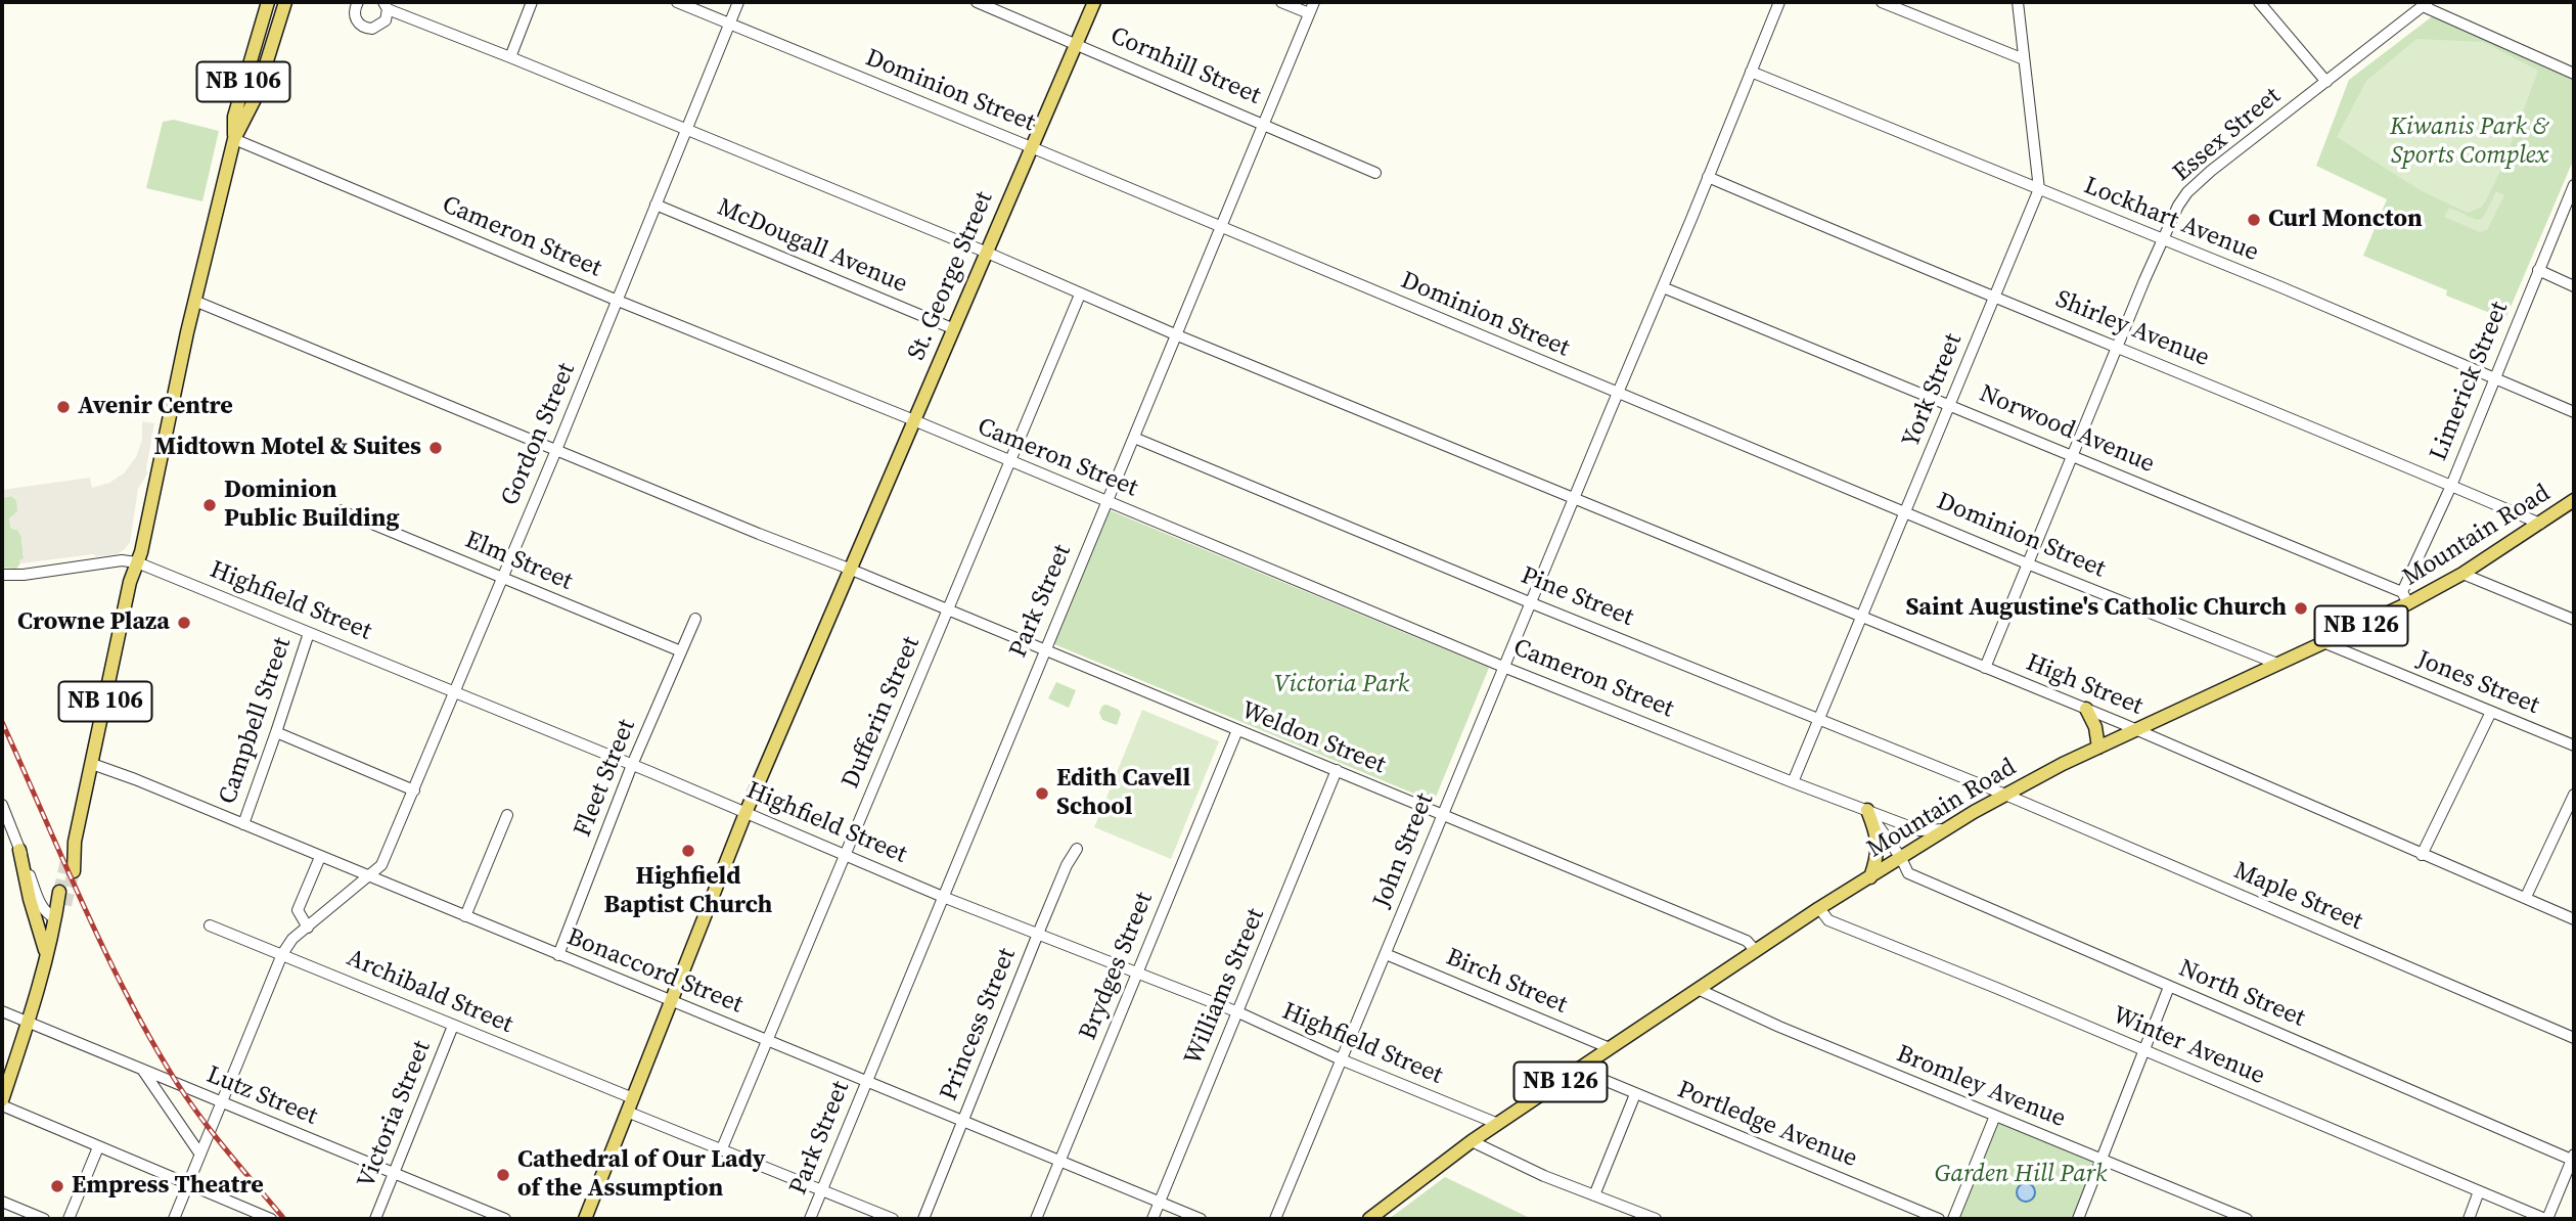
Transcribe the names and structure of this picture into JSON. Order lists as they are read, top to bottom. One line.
{"streets":{"main road":["NB 106","St. George Street","Mountain Road","NB 126"],"street":["Cornhill Street","Dominion Street","Essex Street","Lockhart Avenue","Cameron Street","McDougall Avenue","Shirley Avenue","Limerick Street","York Street","Norwood Avenue","Gordon Street","Elm Street","Pine Street","Highfield Street","Park Street","Jones Street","High Street","Dufferin Street","Campbell Street","Weldon Street","Fleet Street","John Street","Maple Street","Brydges Street","Bonaccord Street","Birch Street","Williams Street","Archibald Street","North Street","Princess Street","Winter Avenue","Bromley Avenue","Lutz Street","Victoria Street","Portledge Avenue"]},"crossings":[["Cornhill Street","St. George Street"],["Cornhill Street","Park Street"],["NB 106","Cameron Street"],["NB 106","Highfield Street"],["NB 106","Weldon Street"],["NB 106","Bonaccord Street"],["Dominion Street","Essex Street"],["Dominion Street","St. George Street"],["Dominion Street","York Street"],["Dominion Street","Gordon Street"],["Dominion Street","Mountain Road"],["Dominion Street","Park Street"],["Dominion Street","John Street"],["Essex Street","Lockhart Avenue"],["Essex Street","Shirley Avenue"],["Essex Street","Norwood Avenue"],["Essex Street","High Street"],["Lockhart Avenue","Limerick Street"],["Lockhart Avenue","York Street"],["Lockhart Avenue","John Street"],["Cameron Street","St. George Street"],["Cameron Street","York Street"],["Cameron Street","Gordon Street"],["Cameron Street","Mountain Road"],["Cameron Street","Park Street"],["Cameron Street","Dufferin Street"],["Cameron Street","John Street"],["McDougall Avenue","St. George Street"],["McDougall Avenue","Gordon Street"],["St. George Street","Highfield Street"],["St. George Street","High Street"],["St. George Street","Weldon Street"],["St. George Street","Bonaccord Street"],["St. George Street","Archibald Street"],["Shirley Avenue","Limerick Street"],["Shirley Avenue","York Street"],["Shirley Avenue","Mountain Road"],["Shirley Avenue","John Street"],["Limerick Street","Norwood Avenue"],["Limerick Street","Mountain Road"],["York Street","Norwood Avenue"],["York Street","Pine Street"],["York Street","High Street"],["Norwood Avenue","Mountain Road"],["Norwood Avenue","John Street"],["Gordon Street","Elm Street"],["Gordon Street","Highfield Street"],["Gordon Street","High Street"],["Gordon Street","Weldon Street"],["Gordon Street","Bonaccord Street"],["Gordon Street","Archibald Street"],["Mountain Road","Pine Street"],["Mountain Road","Highfield Street"],["Mountain Road","Jones Street"],["Mountain Road","High Street"],["Mountain Road","Weldon Street"],["Mountain Road","Maple Street"],["Mountain Road","Birch Street"],["Mountain Road","North Street"],["Mountain Road","Winter Avenue"],["Mountain Road","Bromley Avenue"],["Mountain Road","Portledge Avenue"],["Elm Street","Fleet Street"],["Pine Street","Park Street"],["Pine Street","John Street"],["Pine Street","Maple Street"],["Highfield Street","Park Street"],["Highfield Street","Dufferin Street"],["Highfield Street","Campbell Street"],["Highfield Street","Fleet Street"],["Highfield Street","John Street"],["Highfield Street","Brydges Street"],["Highfield Street","Williams Street"],["Highfield Street","Princess Street"],["Park Street","High Street"],["Park Street","Weldon Street"],["Park Street","Bonaccord Street"],["High Street","Dufferin Street"],["High Street","John Street"],["Dufferin Street","Weldon Street"],["Dufferin Street","Bonaccord Street"],["Campbell Street","Bonaccord Street"],["Weldon Street","John Street"],["Weldon Street","Brydges Street"],["Weldon Street","Williams Street"],["Fleet Street","Bonaccord Street"],["John Street","Birch Street"],["Brydges Street","Bonaccord Street"],["Bonaccord Street","Williams Street"],["Bonaccord Street","Princess Street"],["Archibald Street","Victoria Street"],["Lutz Street","Victoria Street"]],"parks":["Kiwanis Park & Sports Complex","Victoria Park","Garden Hill Park"],"places":["Curl Moncton","Avenir Centre","Midtown Motel & Suites","Dominion Public Building","Saint Augustine's Catholic Church","Crowne Plaza","Edith Cavell School","Highfield Baptist Church","Cathedral of Our Lady of the Assumption","Empress Theatre"]}
